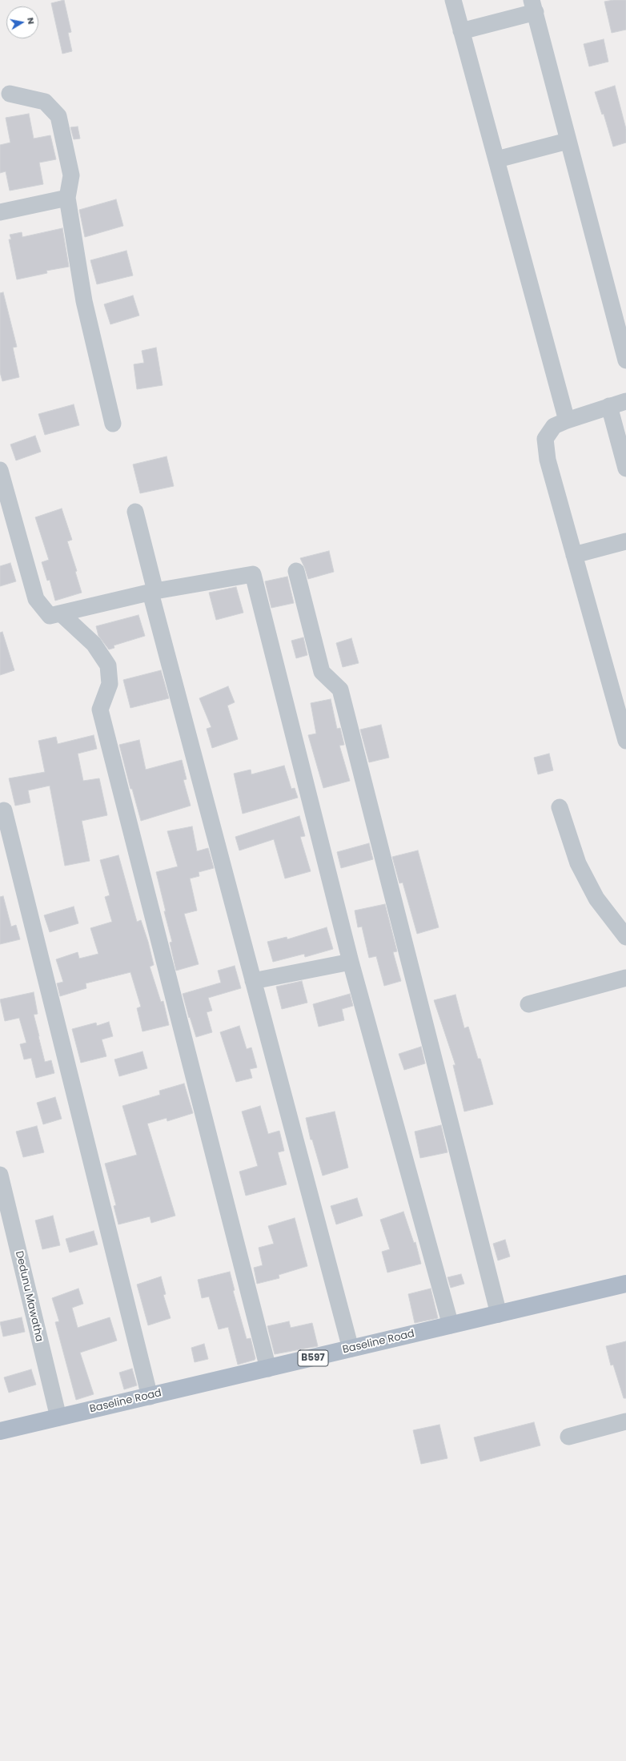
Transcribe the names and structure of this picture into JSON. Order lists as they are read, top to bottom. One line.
{"streets":{"main road":["Baseline Road","B597"],"street":["Dedunu Mawatha"]},"crossings":[["Dedunu Mawatha","Baseline Road"]],"north":"right"}
